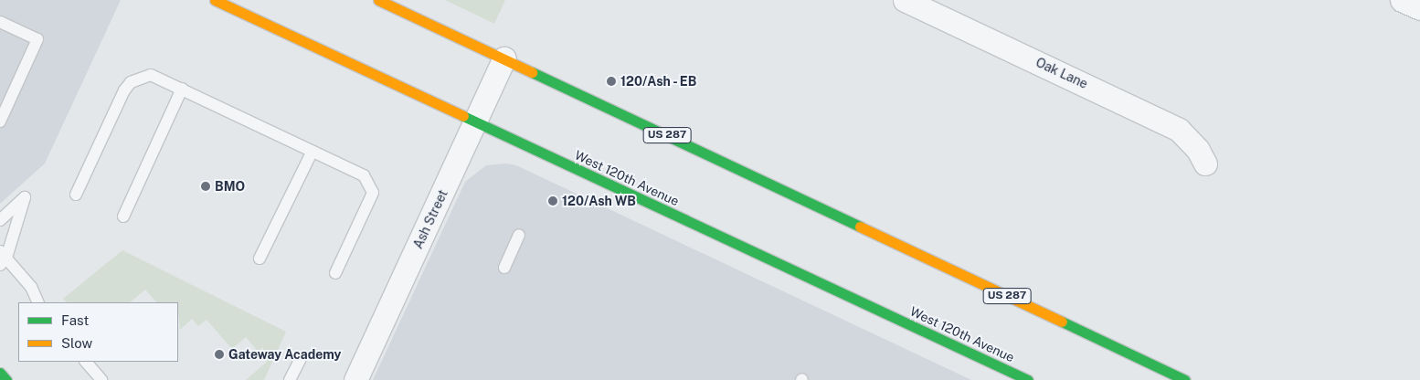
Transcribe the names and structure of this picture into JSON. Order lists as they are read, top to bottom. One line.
{"streets":{"main road":["US 287","West 120th Avenue"],"street":["Oak Lane","Ash Street"]},"crossings":[["US 287","Ash Street"],["West 120th Avenue","Ash Street"]],"places":["120/Ash - EB","BMO","120/Ash WB","Gateway Academy"],"legend":["Fast","Slow"]}
